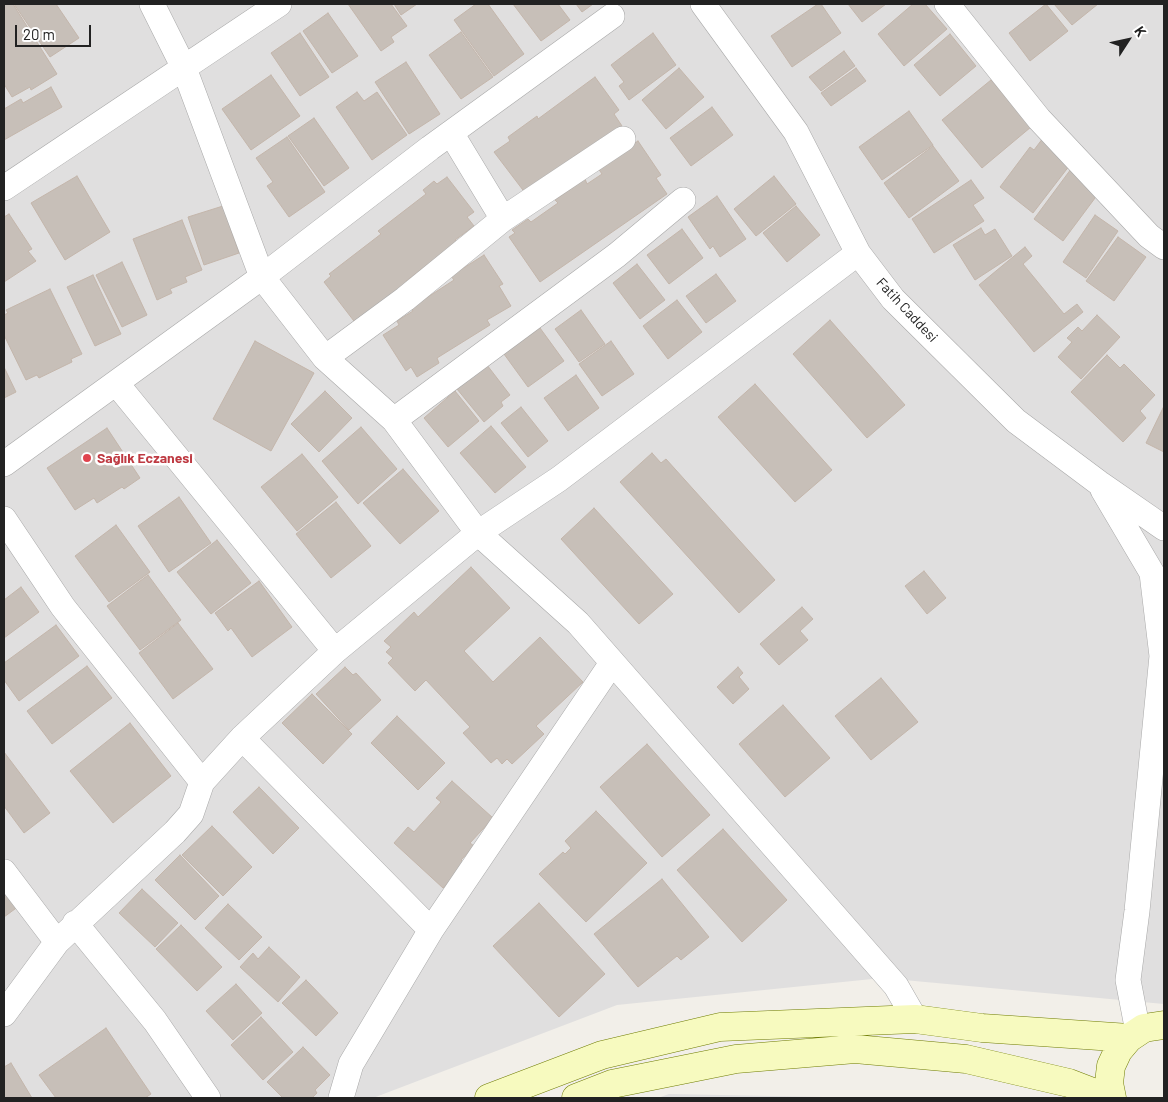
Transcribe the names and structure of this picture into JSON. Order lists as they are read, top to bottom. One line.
{"streets":{"street":["Fatih Caddesi"]},"places":["Sağlık Eczanesi"],"scale_bar":"20 m","north":"top right"}
